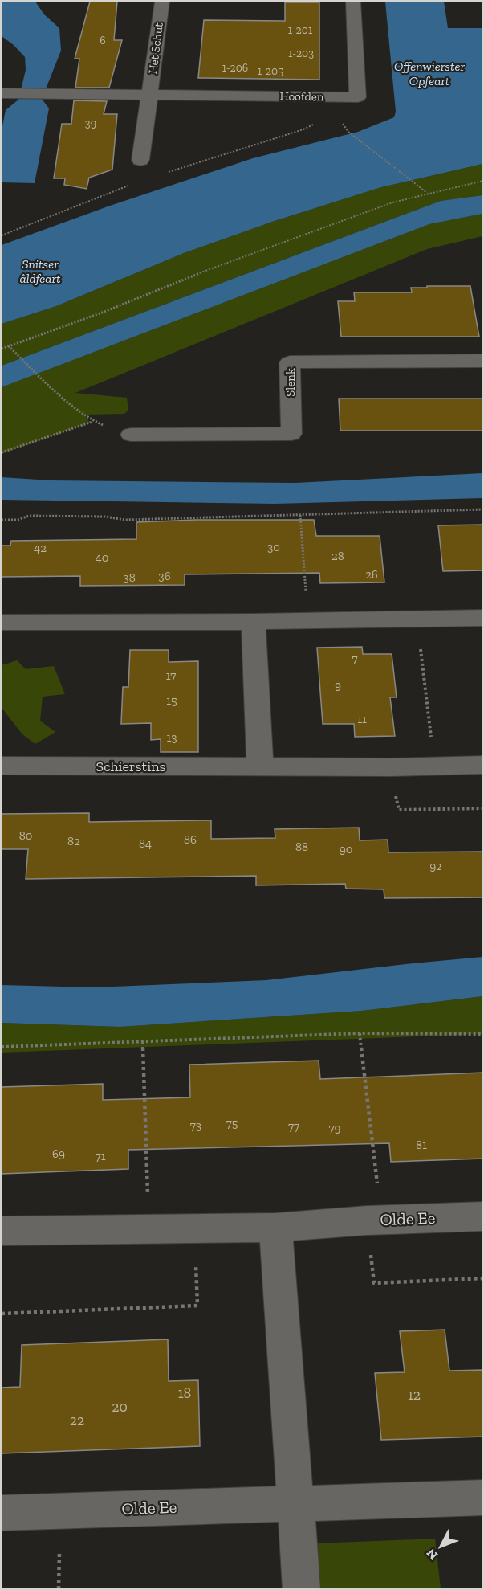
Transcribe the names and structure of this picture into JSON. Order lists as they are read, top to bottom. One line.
{"streets":{"street":["Het Schut","Hoofden","Slenk","Schierstins","Olde Ee"]},"crossings":[["Het Schut","Hoofden"]],"water":["Offenwierster Opfeart","Snitser âldfeart"],"house_numbers":["1-201","6","1-203","1-206","1-205","39","30","42","28","40","26","36","38","7","17","9","15","11","13","80","86","82","84","88","90","92","75","73","77","79","81","69","71","18","12","20","22"],"north":"bottom left"}
